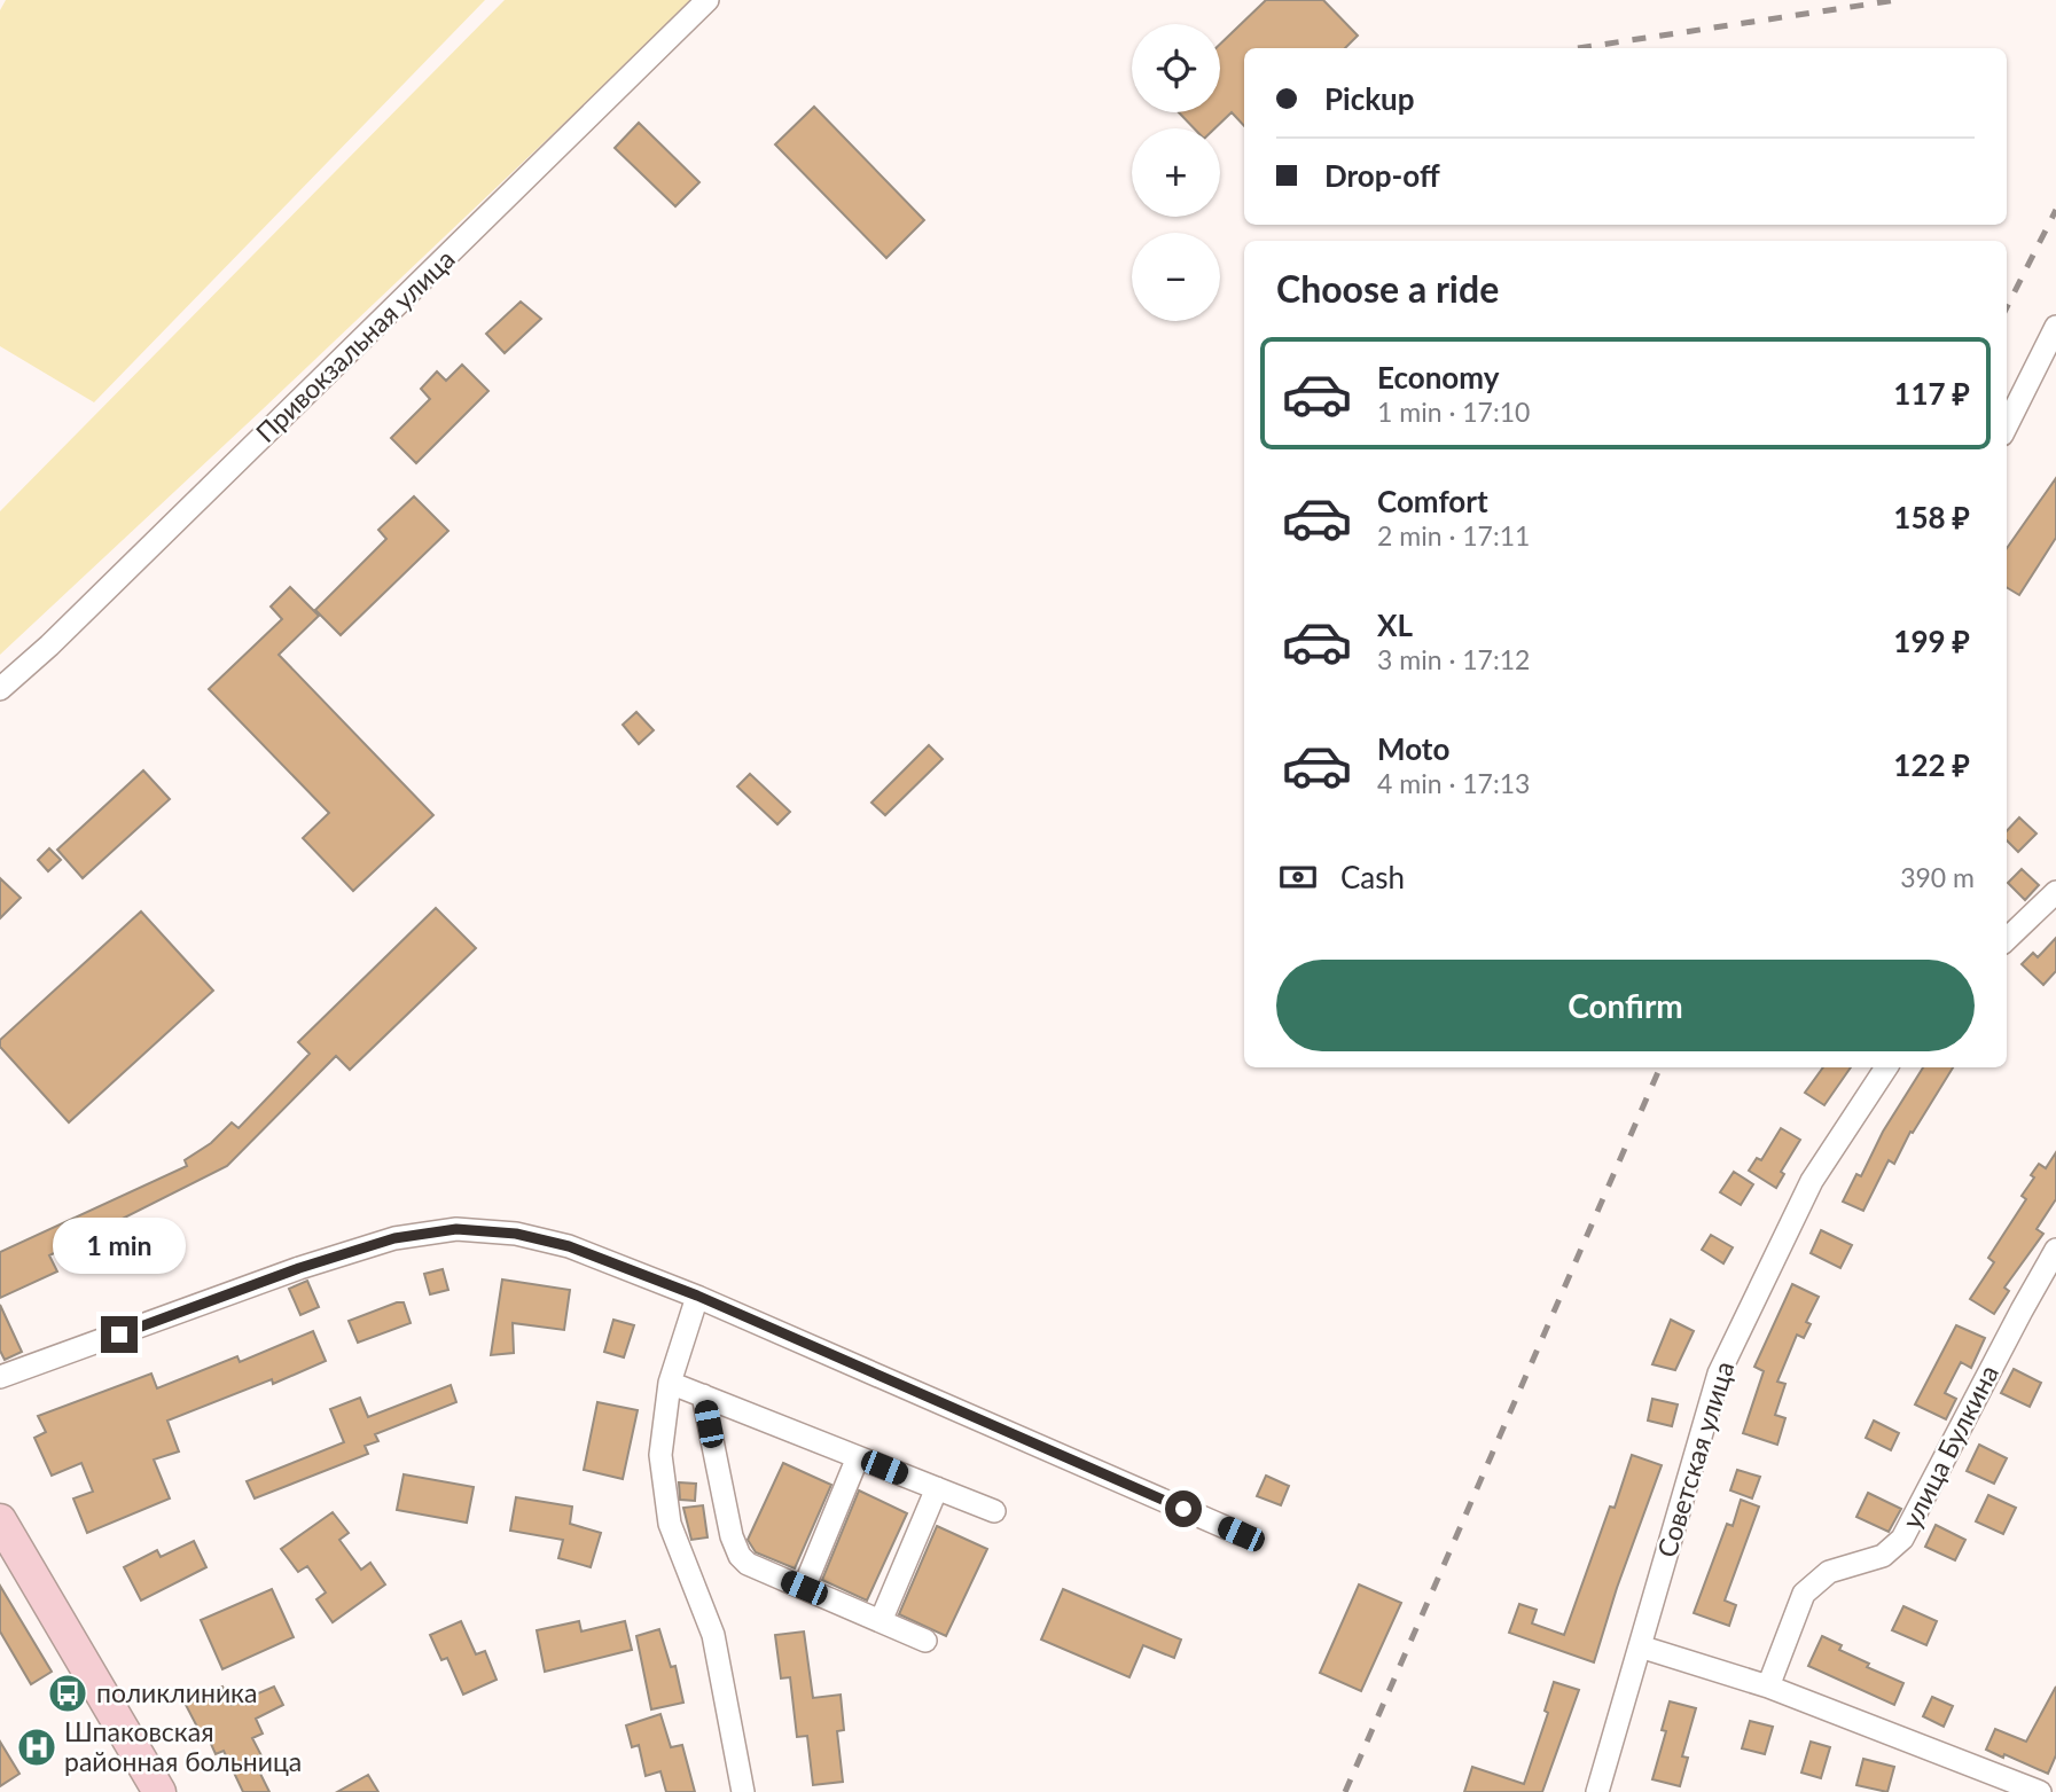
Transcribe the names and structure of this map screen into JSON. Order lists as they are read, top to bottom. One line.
{"streets":{"street":["Привокзальная улица","улица Булкина","Советская улица"]},"places":{"bus stop":["поликлиника"],"hospital":["Шпаковская районная больница"]},"page":{"map_buttons":["+","−"],"banner":["Pickup","Drop-off"],"heading":"Choose a ride","list":[{"name":"Economy","note":"1 min · 17:10","value":"117 ₽"},{"name":"Comfort","note":"2 min · 17:11","value":"158 ₽"},{"name":"XL","note":"3 min · 17:12","value":"199 ₽"},{"name":"Moto","note":"4 min · 17:13","value":"122 ₽"}],"pay":["Cash","390 m"],"buttons":"Confirm","bubble":"1 min"}}
